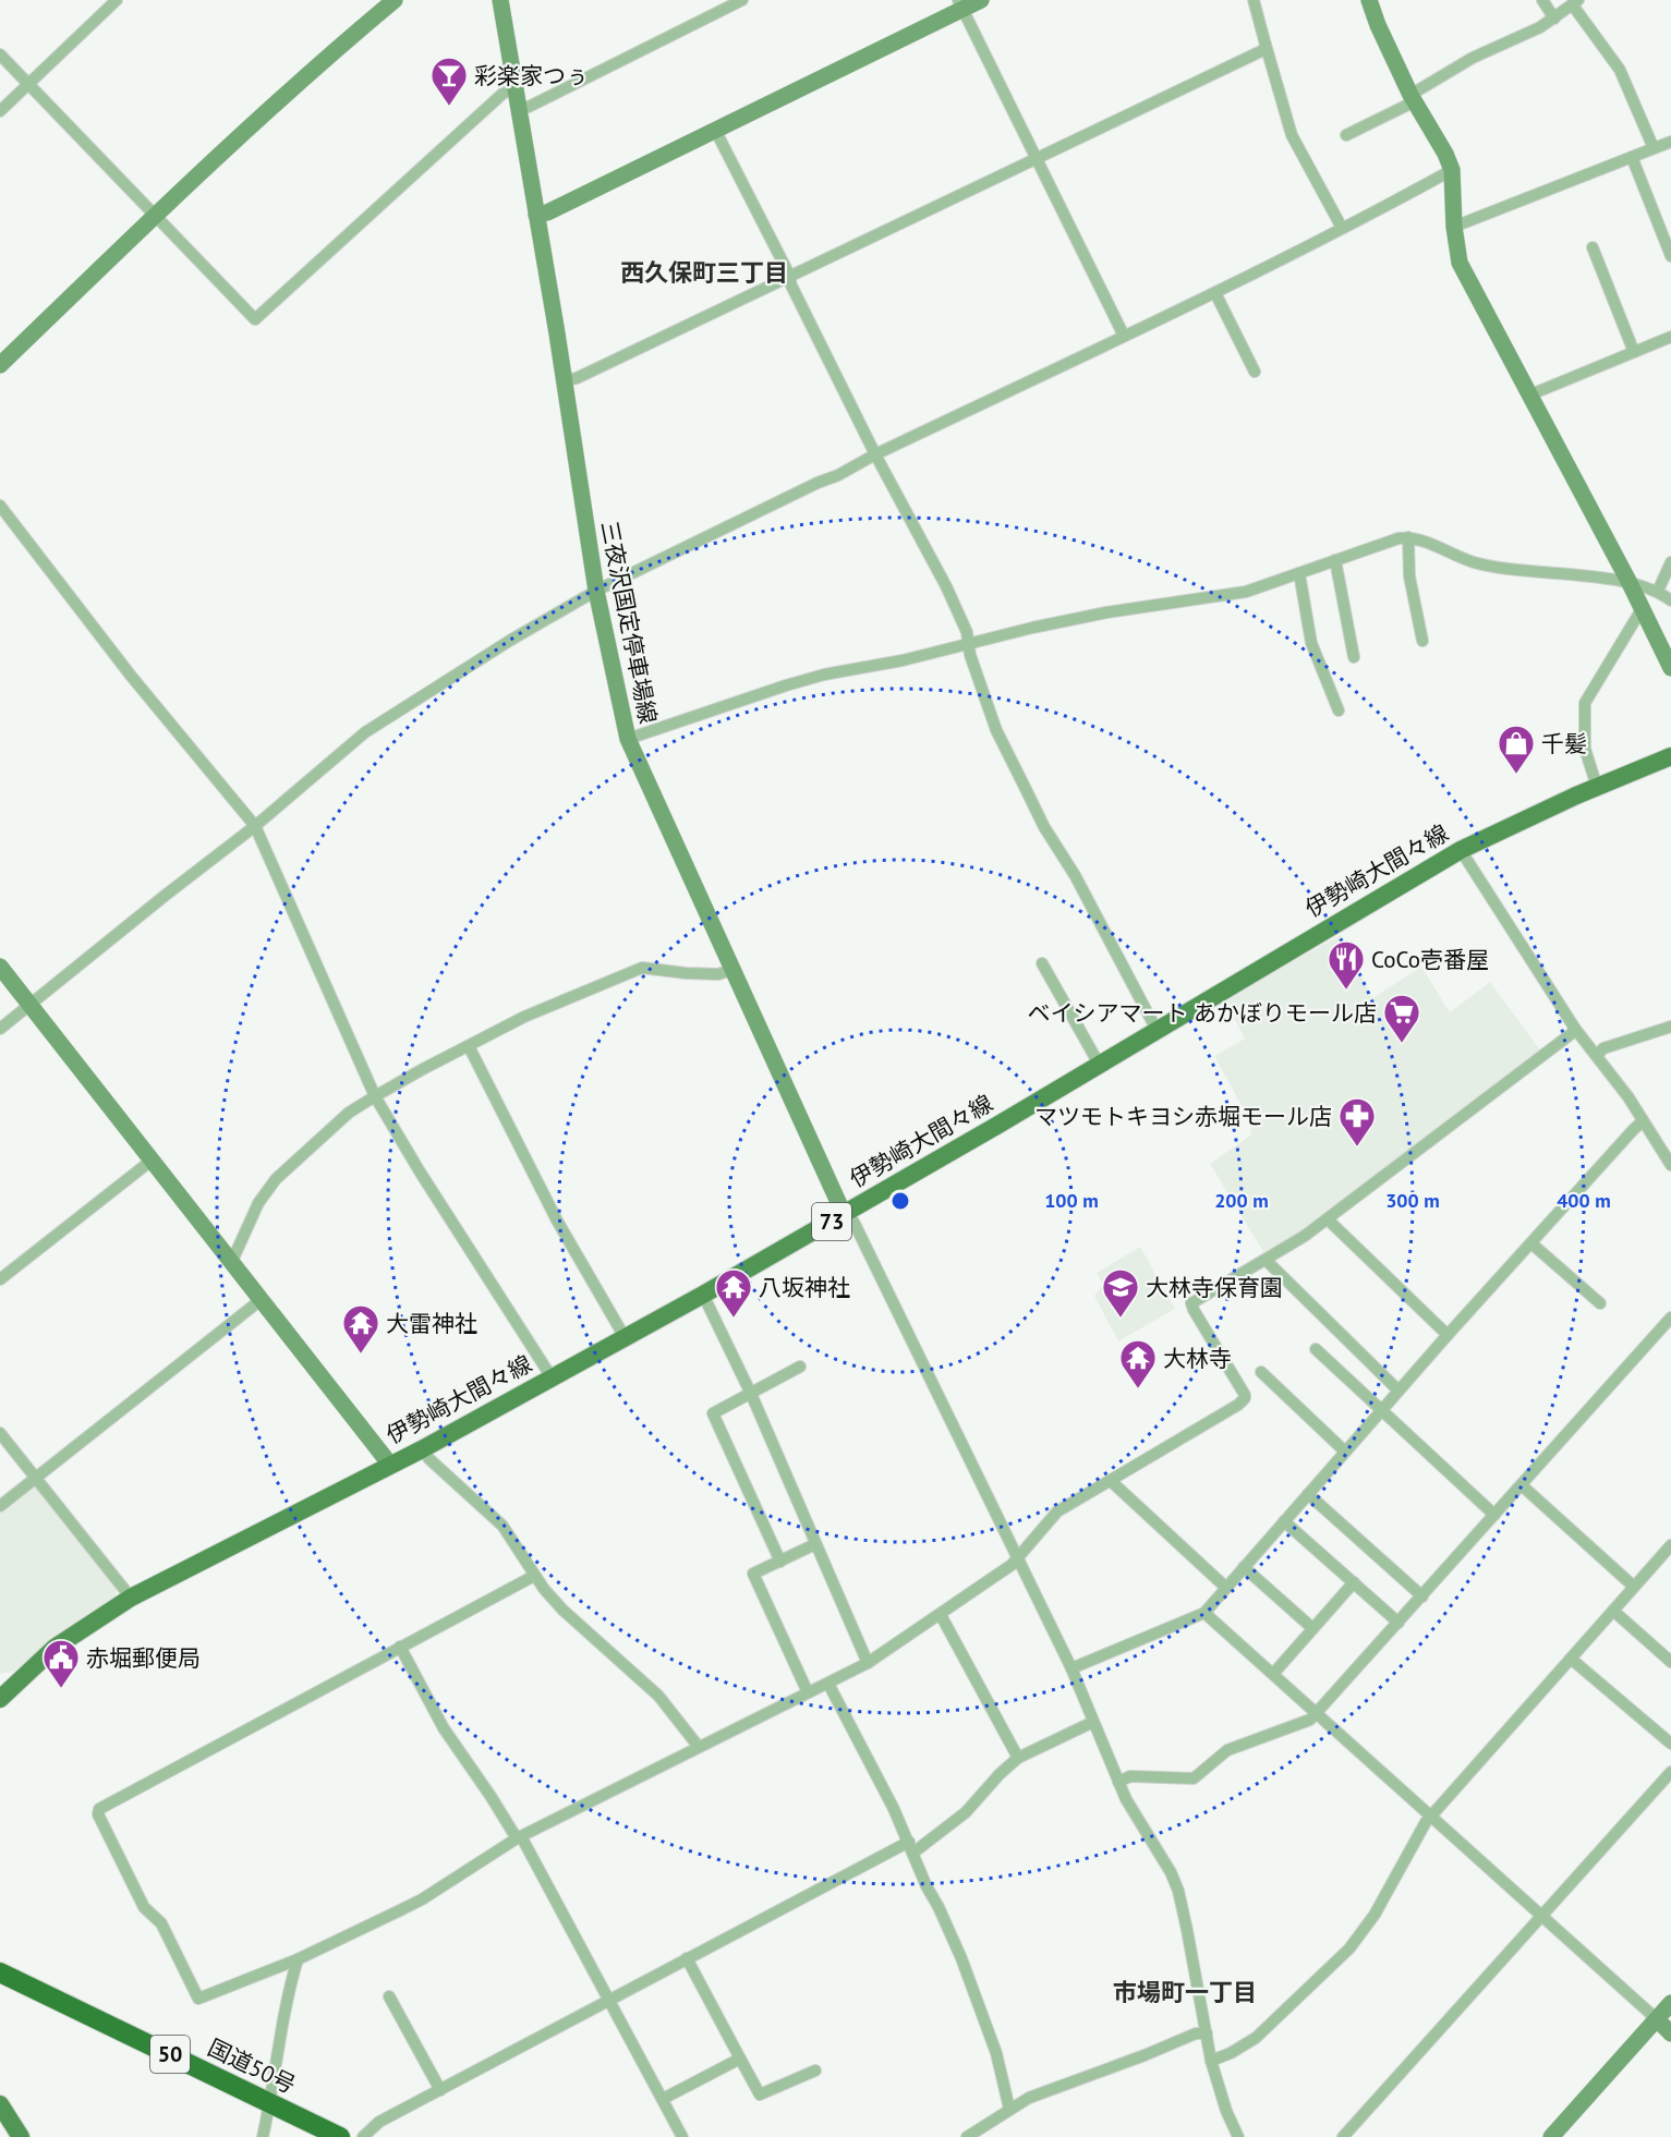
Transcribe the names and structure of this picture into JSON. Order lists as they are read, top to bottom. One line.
{"streets":{"highway":["50","国道50号"],"main road":["伊勢崎大間々線","73"],"street":["三夜沢国定停車場線"]},"crossings":[["三夜沢国定停車場線","伊勢崎大間々線"]],"districts":["西久保町三丁目","市場町一丁目"],"places":{"bar":["彩楽家つぅ"],"shop":["千髪"],"restaurant":["CoCo壱番屋"],"supermarket":["ベイシアマート あかぼりモール店"],"pharmacy":["マツモトキヨシ赤堀モール店"],"temple":["八坂神社","大雷神社","大林寺"],"school or university":["大林寺保育園"],"public building":["赤堀郵便局"]},"rings":["100 m","200 m","300 m","400 m"]}
